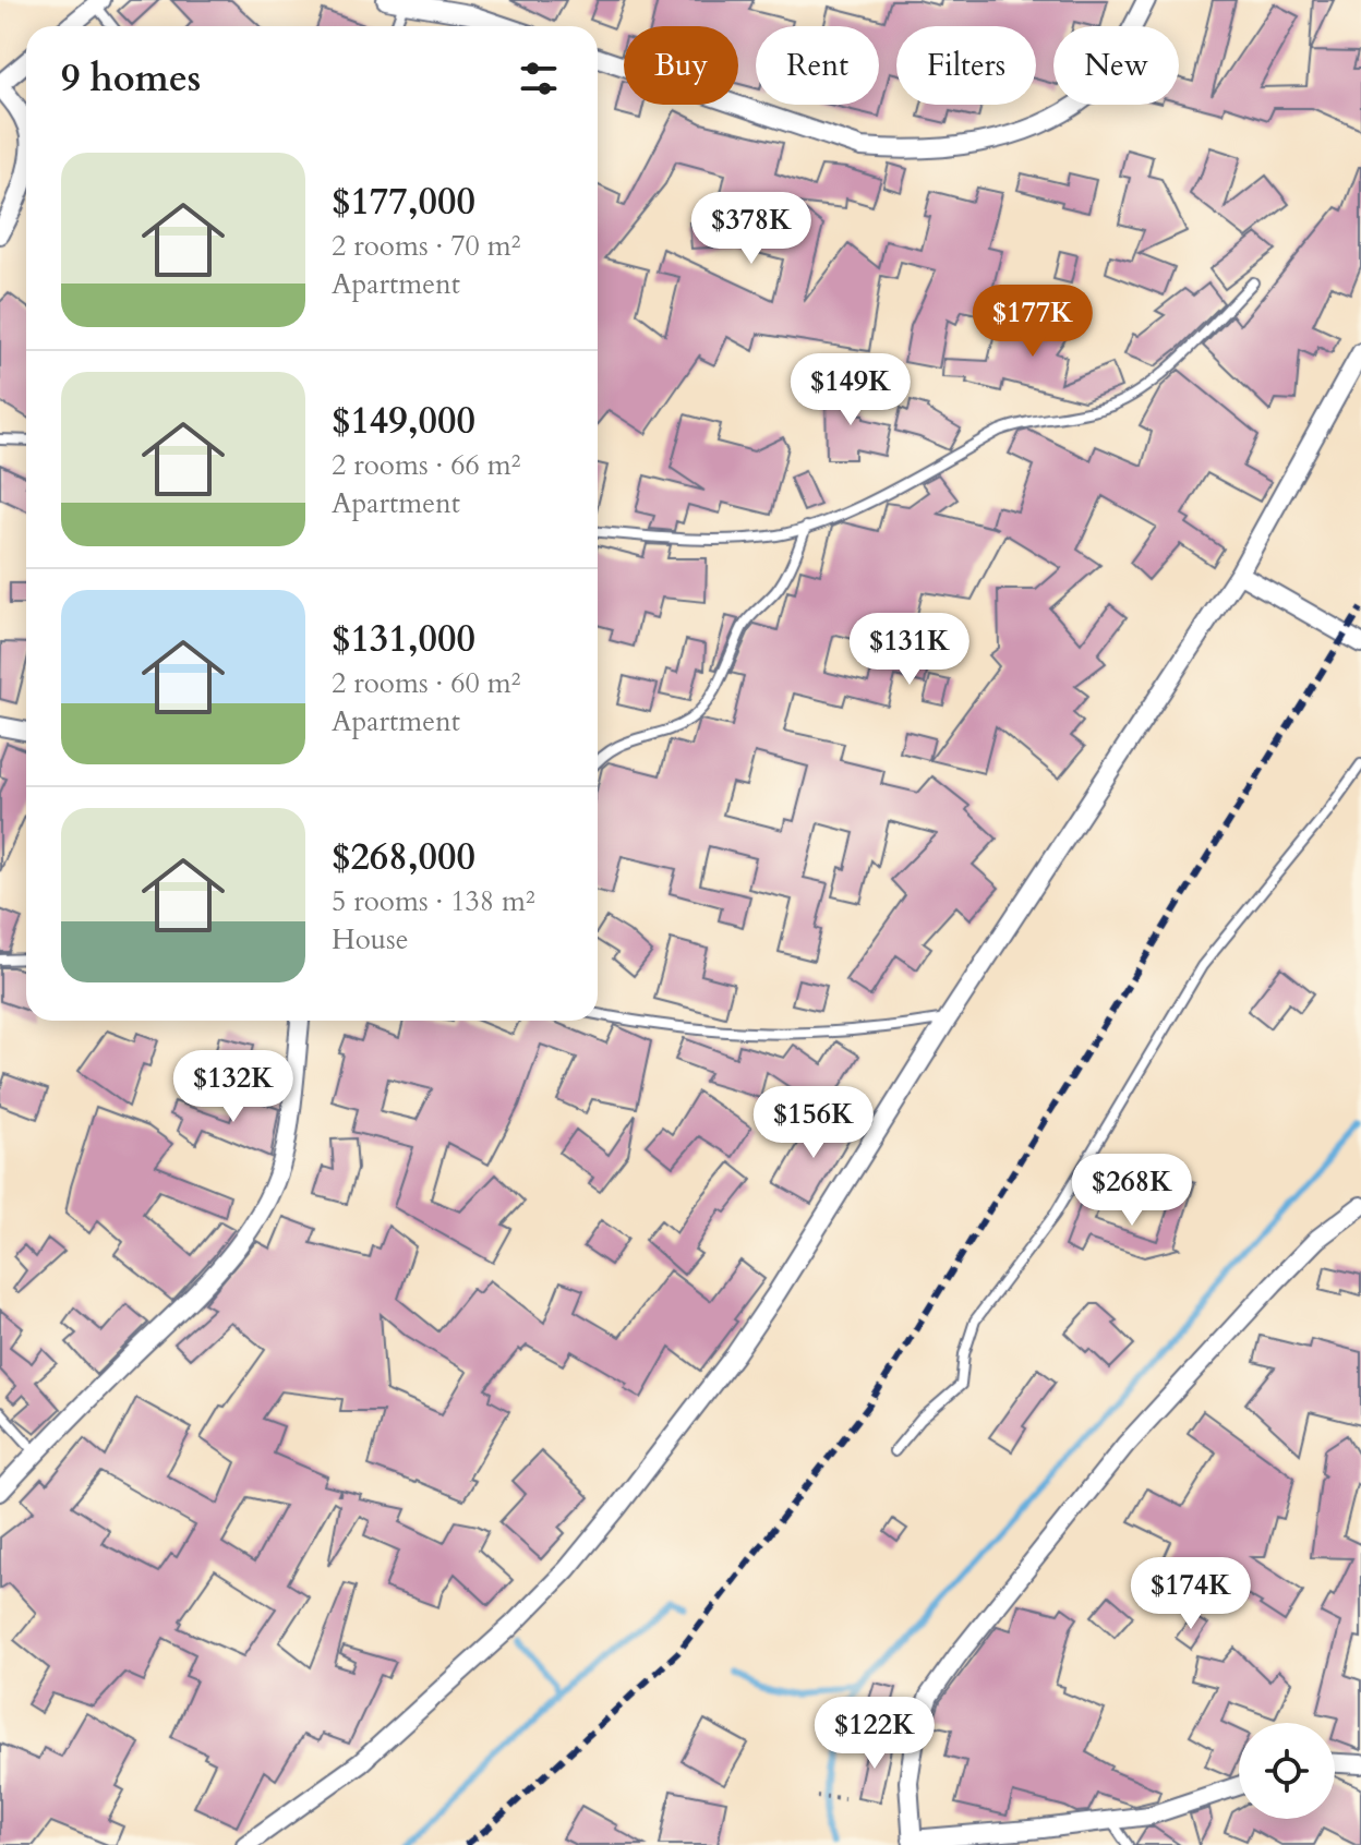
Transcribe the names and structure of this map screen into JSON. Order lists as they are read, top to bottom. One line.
{"page":{"chip":["Buy","Rent","Filters","New"],"heading":"9 homes","list":[{"name":"$177,000","note":"2 rooms · 70 m² · Apartment"},{"name":"$149,000","note":"2 rooms · 66 m² · Apartment"},{"name":"$131,000","note":"2 rooms · 60 m² · Apartment"},{"name":"$268,000","note":"5 rooms · 138 m² · House"}],"price":["$378K","$177K","$149K","$131K","$132K","$156K","$268K","$174K","$122K"]}}
